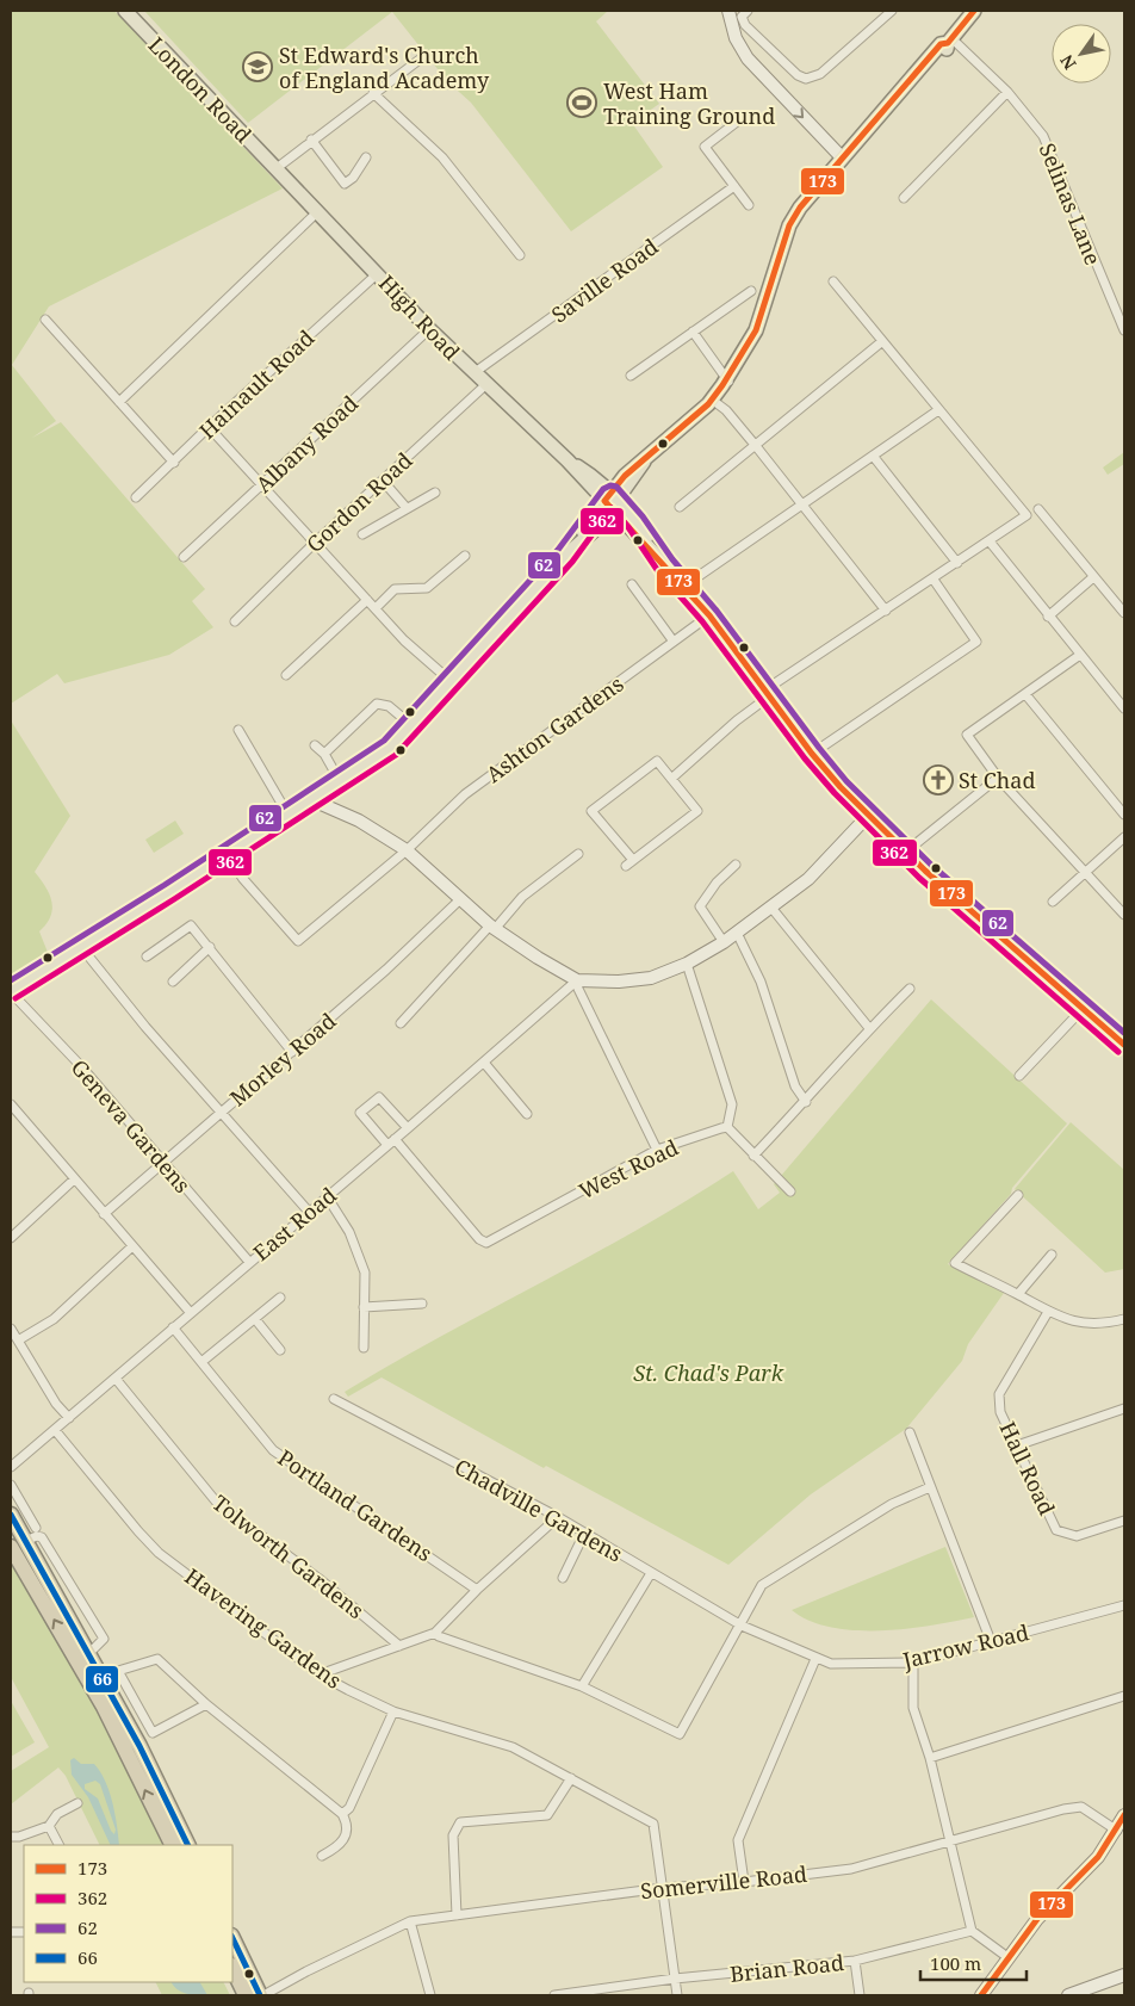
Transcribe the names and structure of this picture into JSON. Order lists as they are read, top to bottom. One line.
{"streets":{"main road":["London Road","High Road"],"street":["Selinas Lane","Saville Road","Hainault Road","Albany Road","Gordon Road","Ashton Gardens","Morley Road","Geneva Gardens","West Road","East Road","Hall Road","Portland Gardens","Chadville Gardens","Tolworth Gardens","Havering Gardens","Jarrow Road","Somerville Road","Brian Road"]},"crossings":[["London Road","High Road"],["Saville Road","High Road"],["High Road","Hainault Road"],["High Road","Albany Road"],["High Road","Gordon Road"],["High Road","Ashton Gardens"],["Morley Road","Geneva Gardens"],["Geneva Gardens","East Road"],["West Road","East Road"],["East Road","Portland Gardens"],["East Road","Tolworth Gardens"],["East Road","Havering Gardens"],["Chadville Gardens","Jarrow Road"],["Havering Gardens","Somerville Road"]],"parks":["St. Chad's Park"],"places":{"school or university":["St Edward's Church of England Academy"],"sports":["West Ham Training Ground"],"church":["St Chad"]},"lines":["transit line 173","transit line 62","transit line 362","transit line 66"],"legend":["173","362","62","66"],"scale_bar":"100 m","north":"bottom left"}
